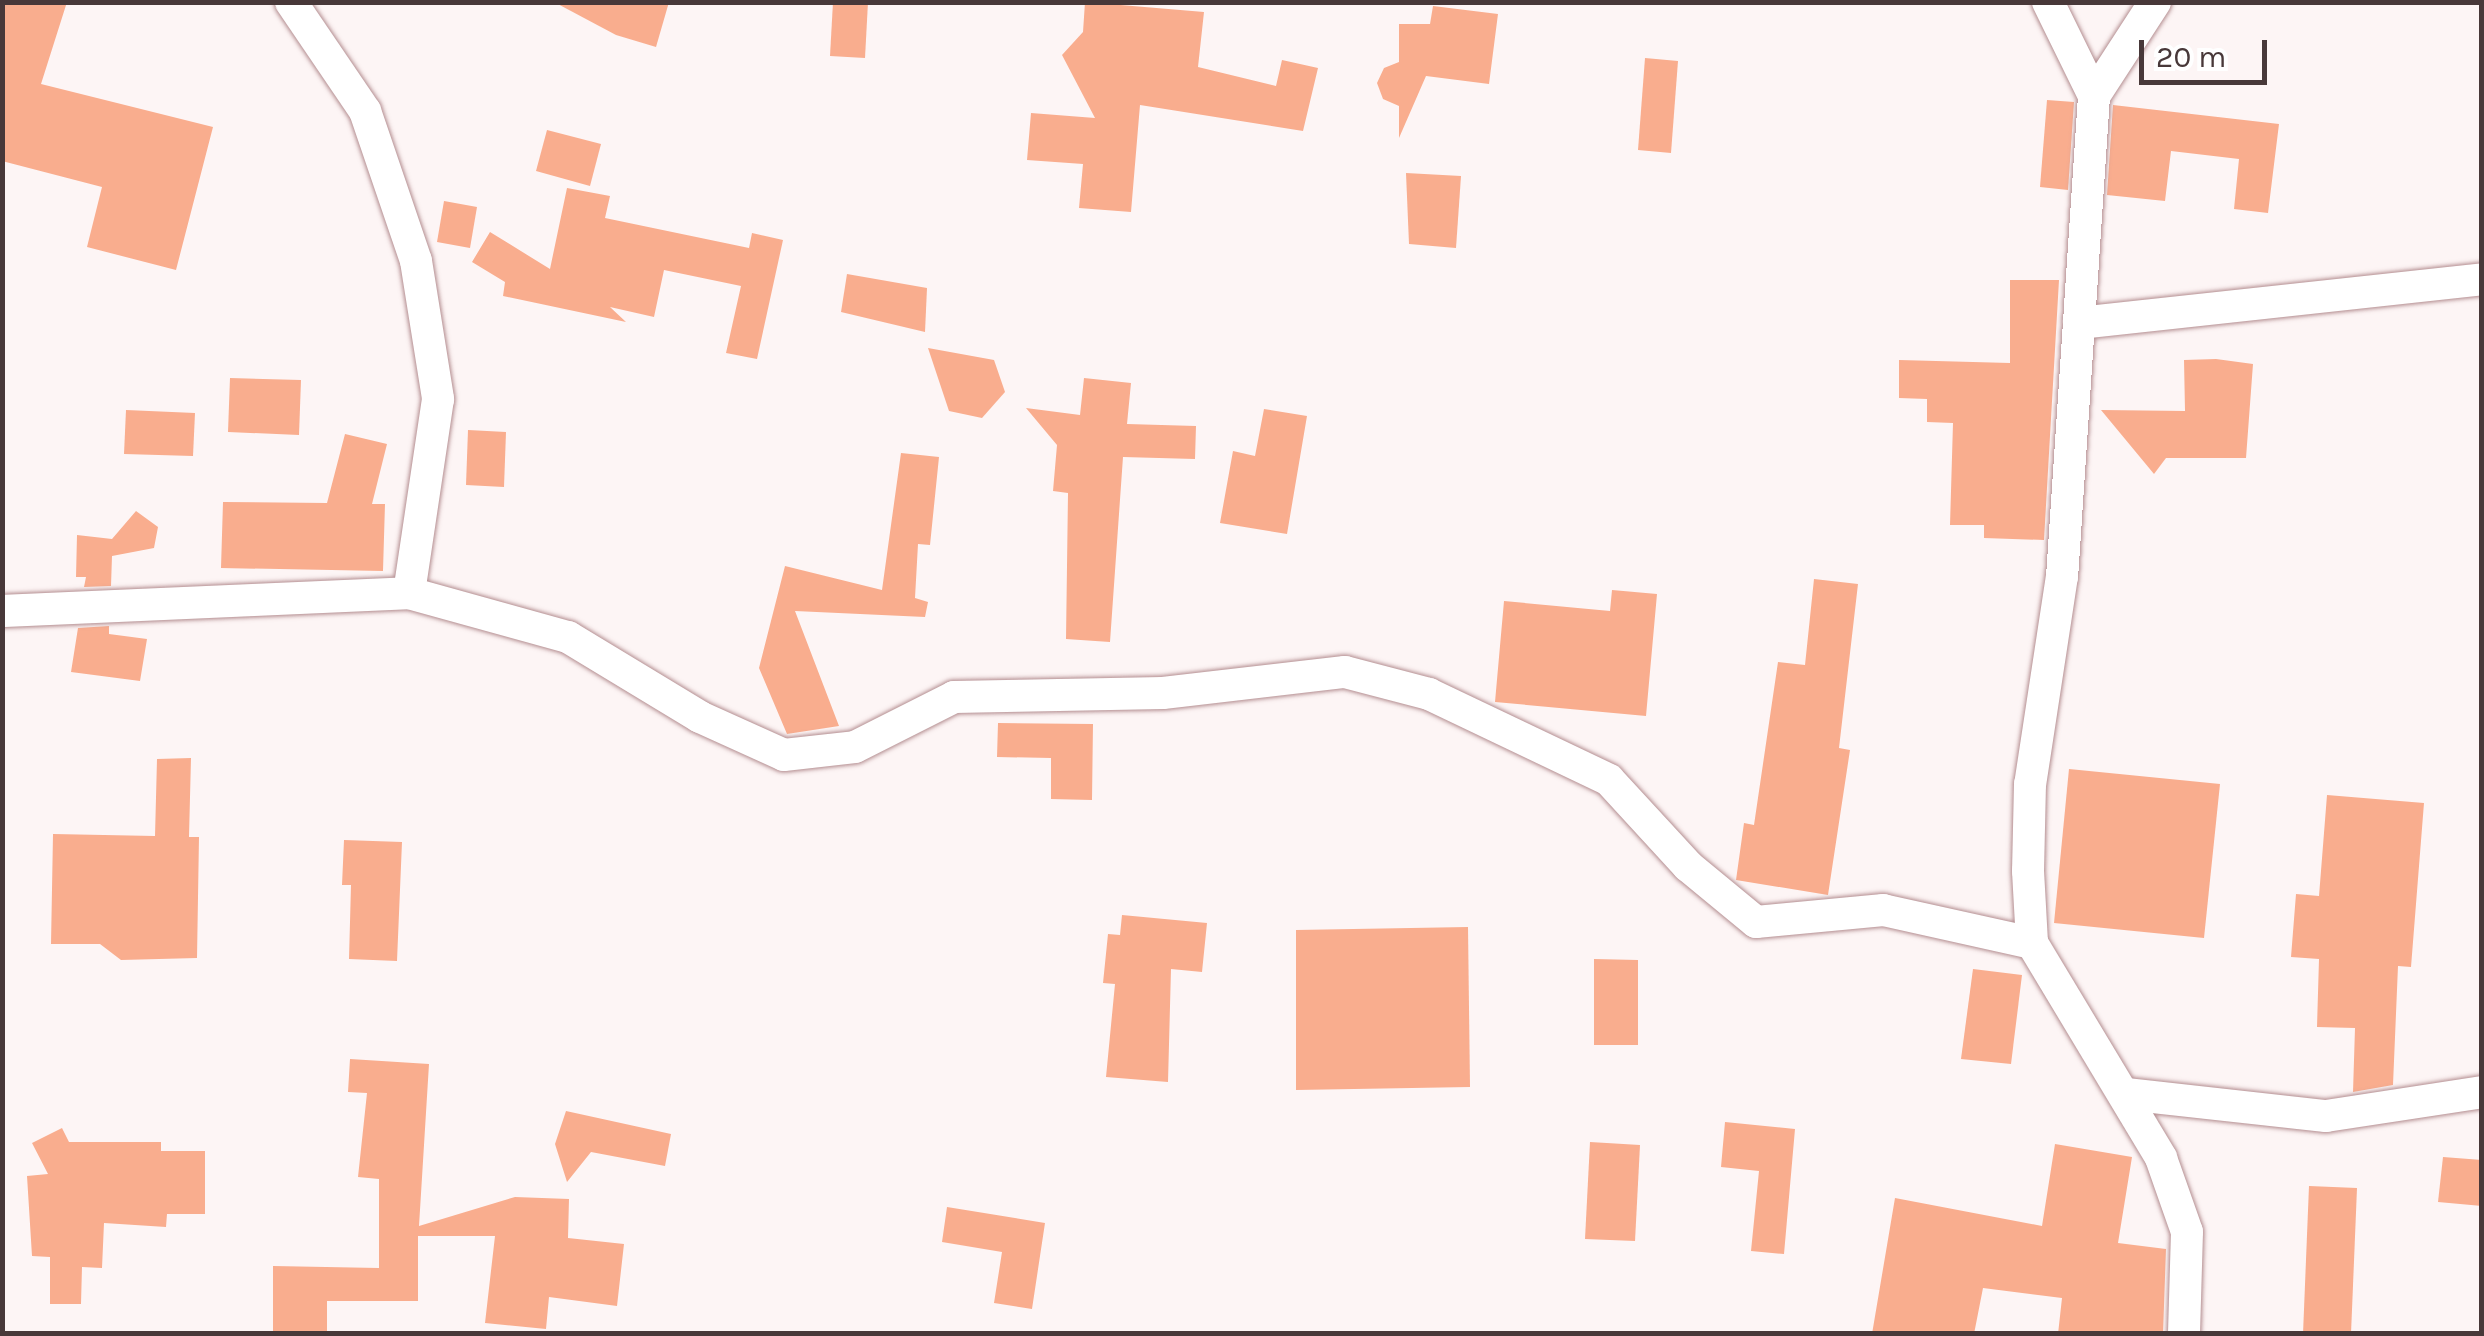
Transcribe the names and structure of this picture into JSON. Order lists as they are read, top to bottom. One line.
{"scale_bar":"20 m"}
